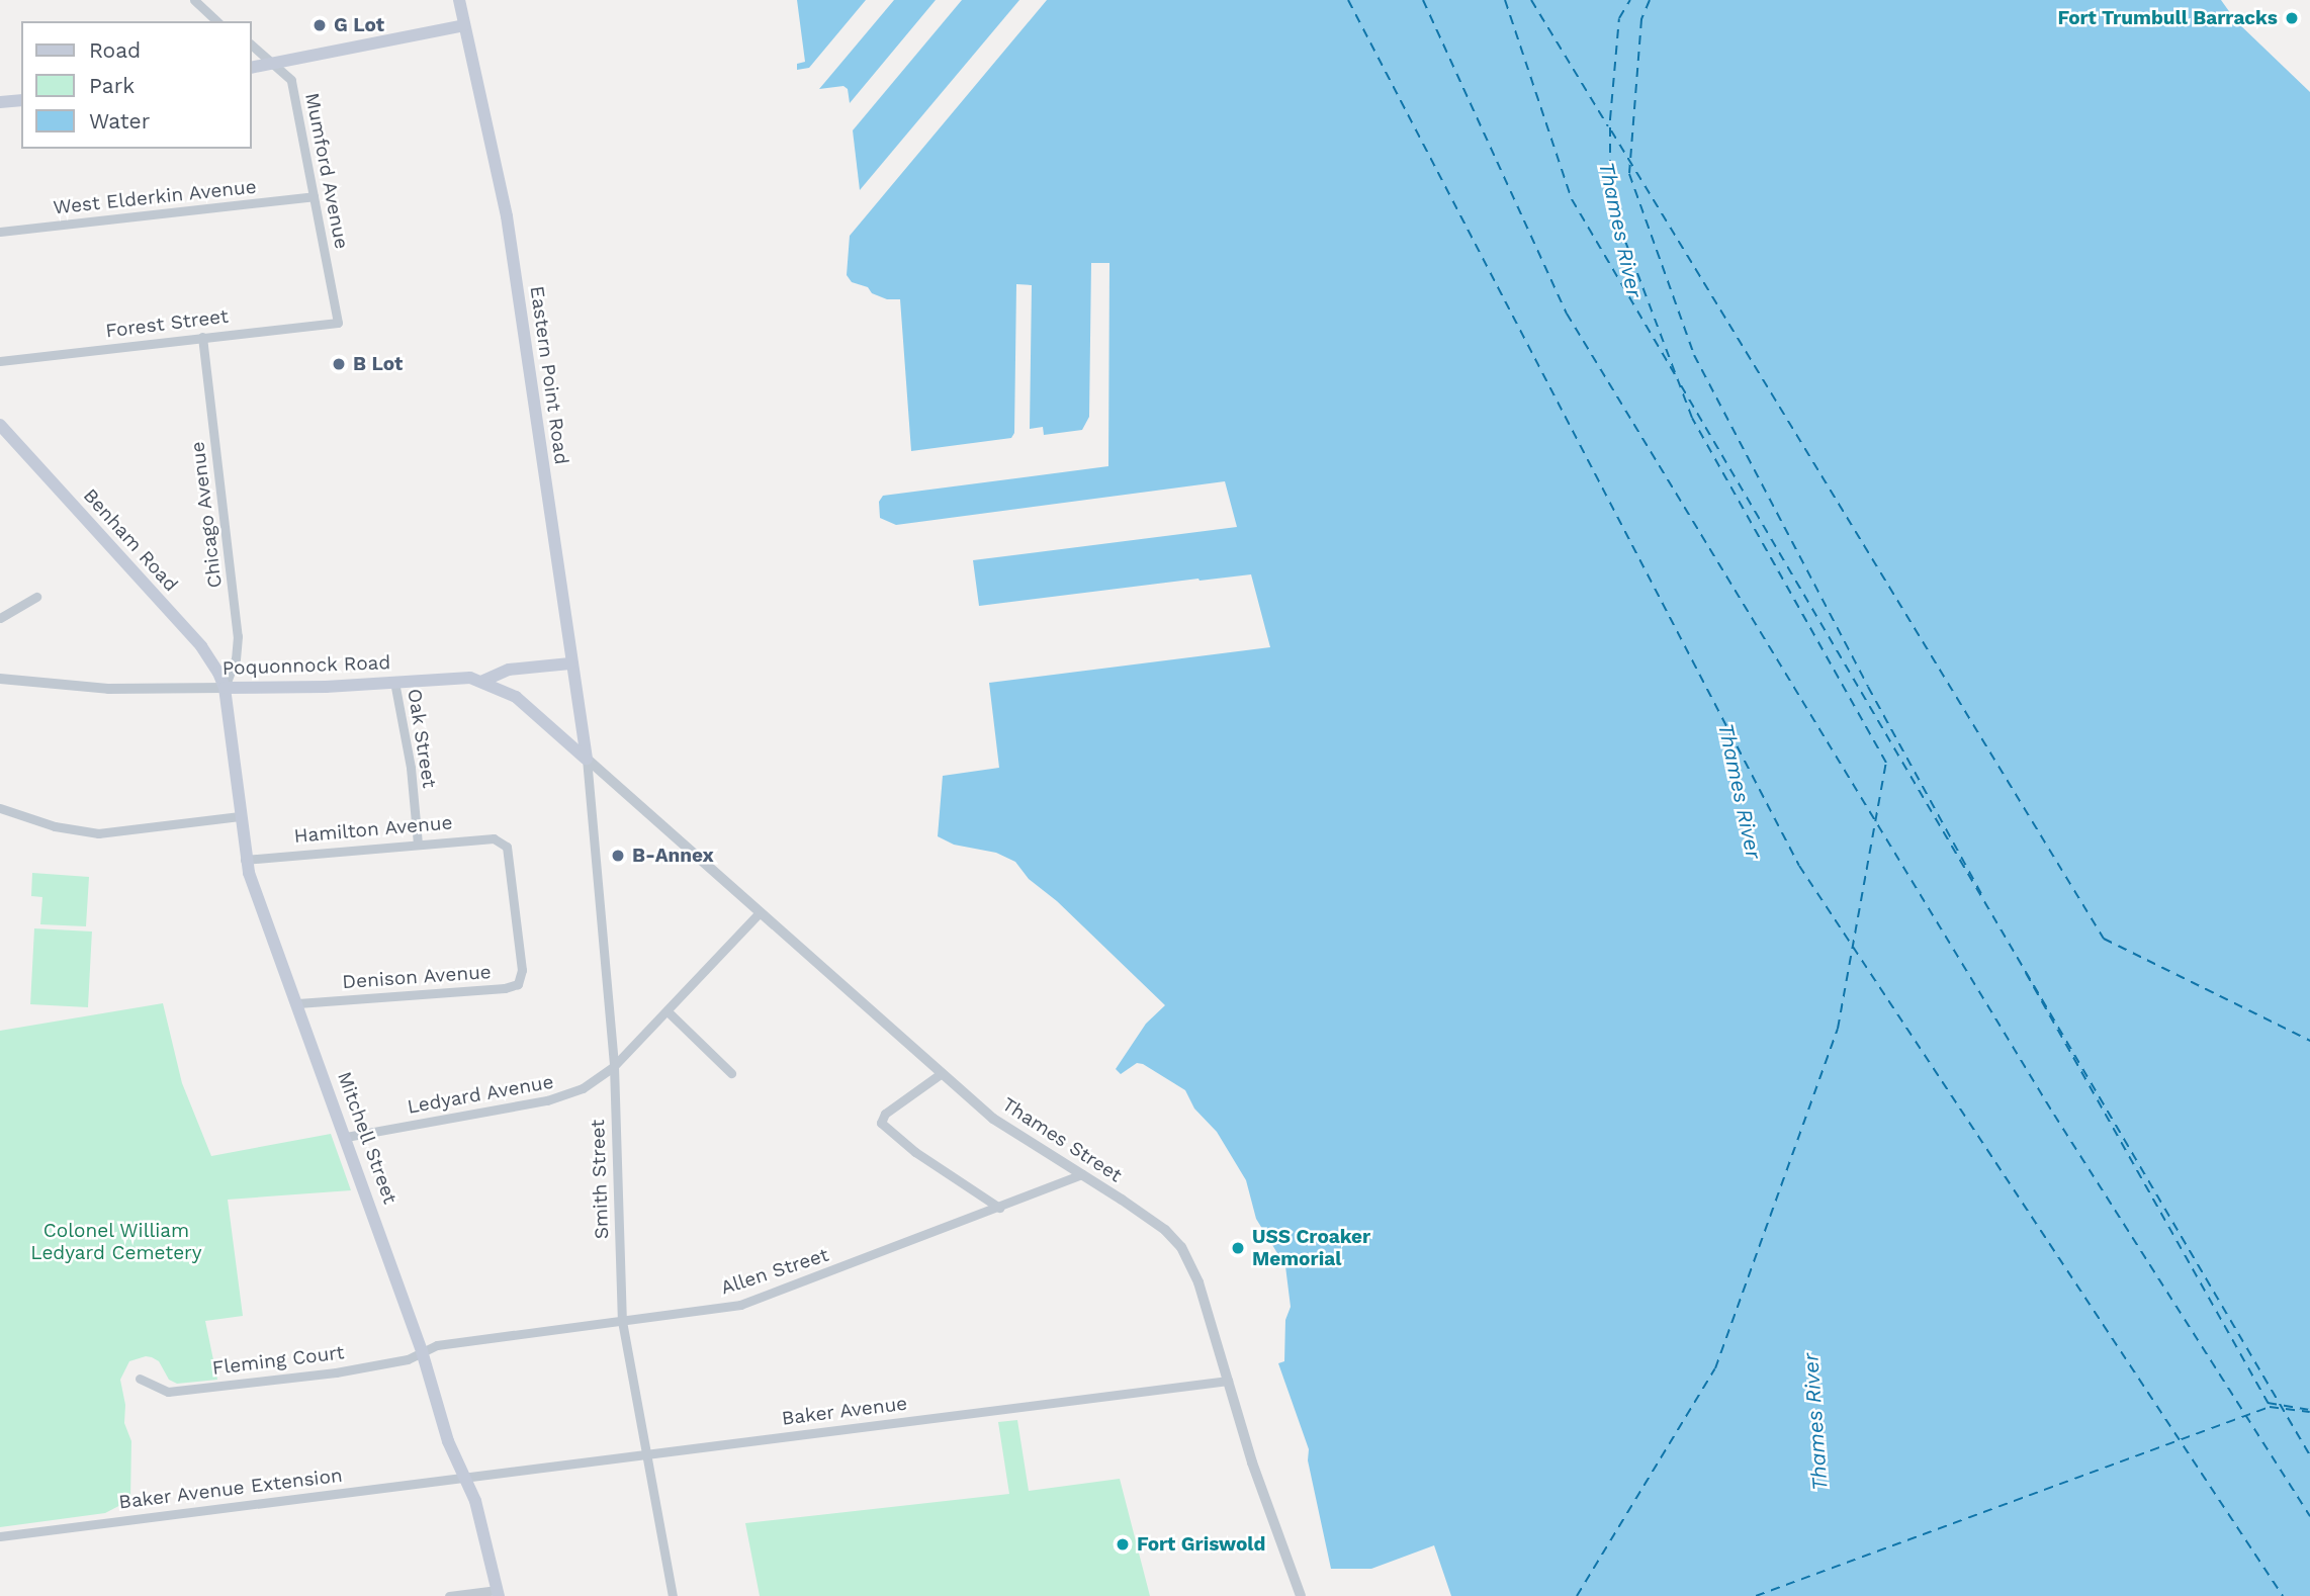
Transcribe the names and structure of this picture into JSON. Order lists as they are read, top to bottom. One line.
{"streets":{"main road":["Eastern Point Road","Benham Road","Poquonnock Road","Mitchell Street"],"street":["Mumford Avenue","West Elderkin Avenue","Forest Street","Chicago Avenue","Oak Street","Hamilton Avenue","Denison Avenue","Ledyard Avenue","Thames Street","Smith Street","Allen Street","Fleming Court","Baker Avenue","Baker Avenue Extension"]},"crossings":[["Mumford Avenue","West Elderkin Avenue"],["Mumford Avenue","Forest Street"],["Forest Street","Chicago Avenue"],["Eastern Point Road","Poquonnock Road"],["Eastern Point Road","Thames Street"],["Eastern Point Road","Smith Street"],["Chicago Avenue","Benham Road"],["Chicago Avenue","Poquonnock Road"],["Chicago Avenue","Mitchell Street"],["Benham Road","Poquonnock Road"],["Benham Road","Mitchell Street"],["Poquonnock Road","Oak Street"],["Poquonnock Road","Mitchell Street"],["Poquonnock Road","Thames Street"],["Poquonnock Road","Smith Street"],["Oak Street","Hamilton Avenue"],["Hamilton Avenue","Denison Avenue"],["Hamilton Avenue","Mitchell Street"],["Denison Avenue","Mitchell Street"],["Ledyard Avenue","Mitchell Street"],["Ledyard Avenue","Thames Street"],["Ledyard Avenue","Smith Street"],["Mitchell Street","Allen Street"],["Mitchell Street","Fleming Court"],["Mitchell Street","Baker Avenue"],["Mitchell Street","Baker Avenue Extension"],["Thames Street","Smith Street"],["Thames Street","Allen Street"],["Thames Street","Baker Avenue"],["Smith Street","Allen Street"],["Smith Street","Baker Avenue"],["Allen Street","Fleming Court"],["Baker Avenue","Baker Avenue Extension"]],"water":["Thames River"],"parks":["Colonel William Ledyard Cemetery"],"places":["Fort Trumbull Barracks","G Lot","B Lot","B-Annex","USS Croaker Memorial","Fort Griswold"],"legend":["Road","Park","Water"]}
